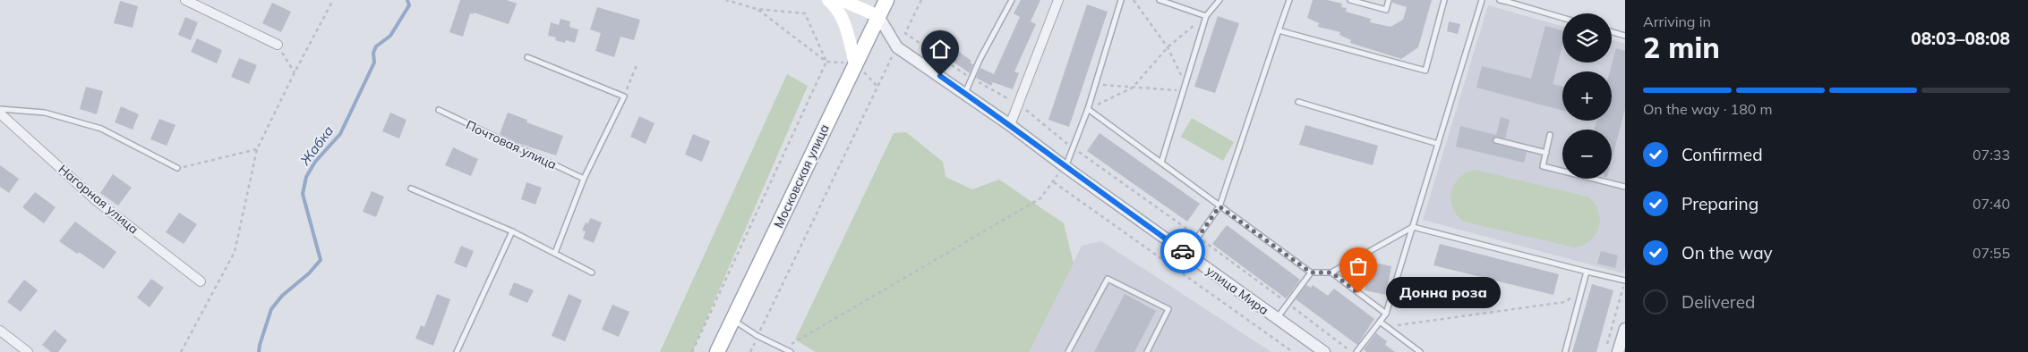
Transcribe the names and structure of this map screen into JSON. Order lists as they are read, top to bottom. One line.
{"streets":{"main road":["Московская улица"],"street":["Нагорная улица","улица Мира"],"lane":["Почтовая улица"]},"crossings":[["Московская улица","улица Мира"]],"water":["Жабка"],"places":["Донна роза"],"page":{"heading":["2 min","Arriving in","08:03–08:08"],"map_buttons":["+","−"],"bar":"On the way · 180 m","list":[["Confirmed","07:33"],["Preparing","07:40"],["On the way","07:55"],"Delivered"],"bubble":"Донна роза"}}
